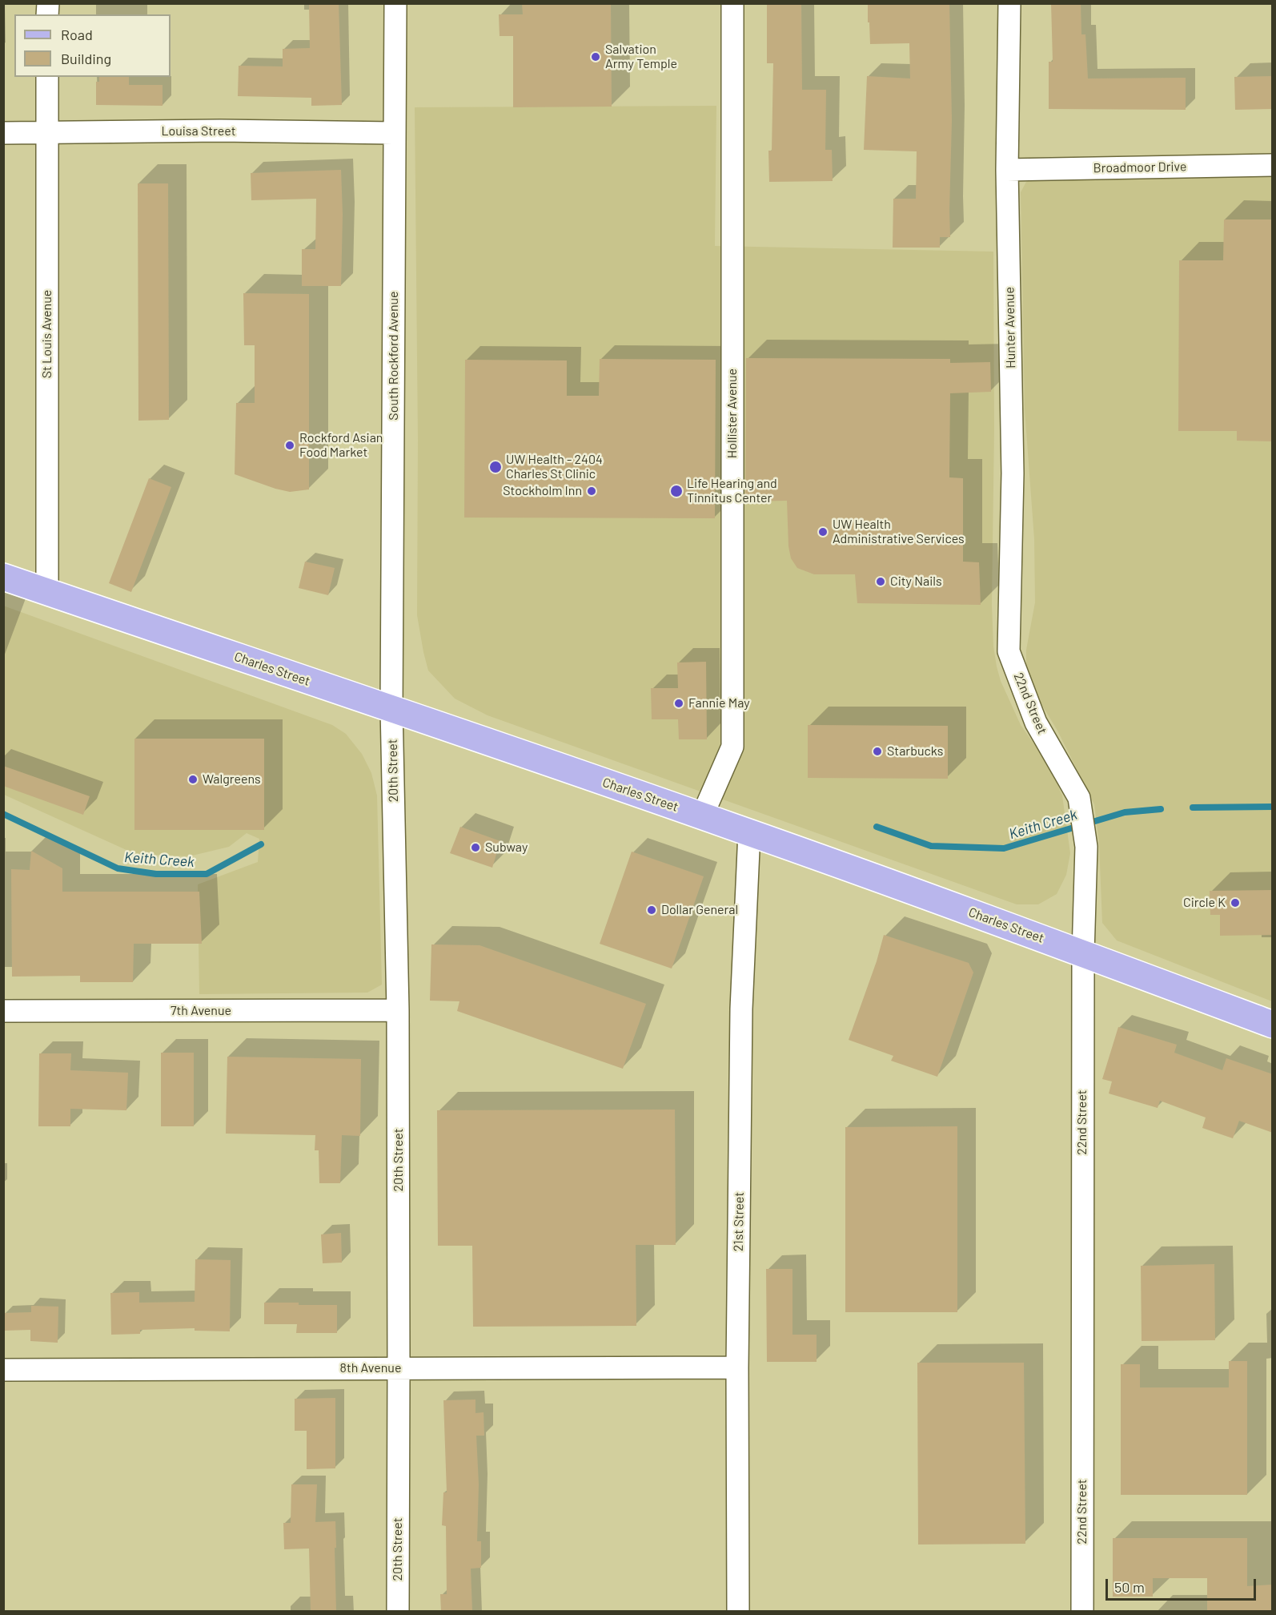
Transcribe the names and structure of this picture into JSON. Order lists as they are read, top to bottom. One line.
{"streets":{"main road":["Charles Street"],"street":["Louisa Street","Broadmoor Drive","Hunter Avenue","St Louis Avenue","South Rockford Avenue","Hollister Avenue","22nd Street","20th Street","7th Avenue","21st Street","8th Avenue"]},"crossings":[["Louisa Street","St Louis Avenue"],["Louisa Street","South Rockford Avenue"],["Broadmoor Drive","Hunter Avenue"],["Hunter Avenue","22nd Street"],["St Louis Avenue","Charles Street"],["South Rockford Avenue","Charles Street"],["South Rockford Avenue","20th Street"],["Hollister Avenue","Charles Street"],["Charles Street","22nd Street"],["Charles Street","20th Street"],["Charles Street","21st Street"],["20th Street","7th Avenue"],["20th Street","8th Avenue"],["21st Street","8th Avenue"]],"water":["Keith Creek"],"places":["Salvation Army Temple","Rockford Asian Food Market","UW Health - 2404 Charles St Clinic","Stockholm Inn","Life Hearing and Tinnitus Center","UW Health Administrative Services","City Nails","Fannie May","Starbucks","Walgreens","Subway","Circle K","Dollar General"],"legend":["Road","Building"],"scale_bar":"50 m"}
